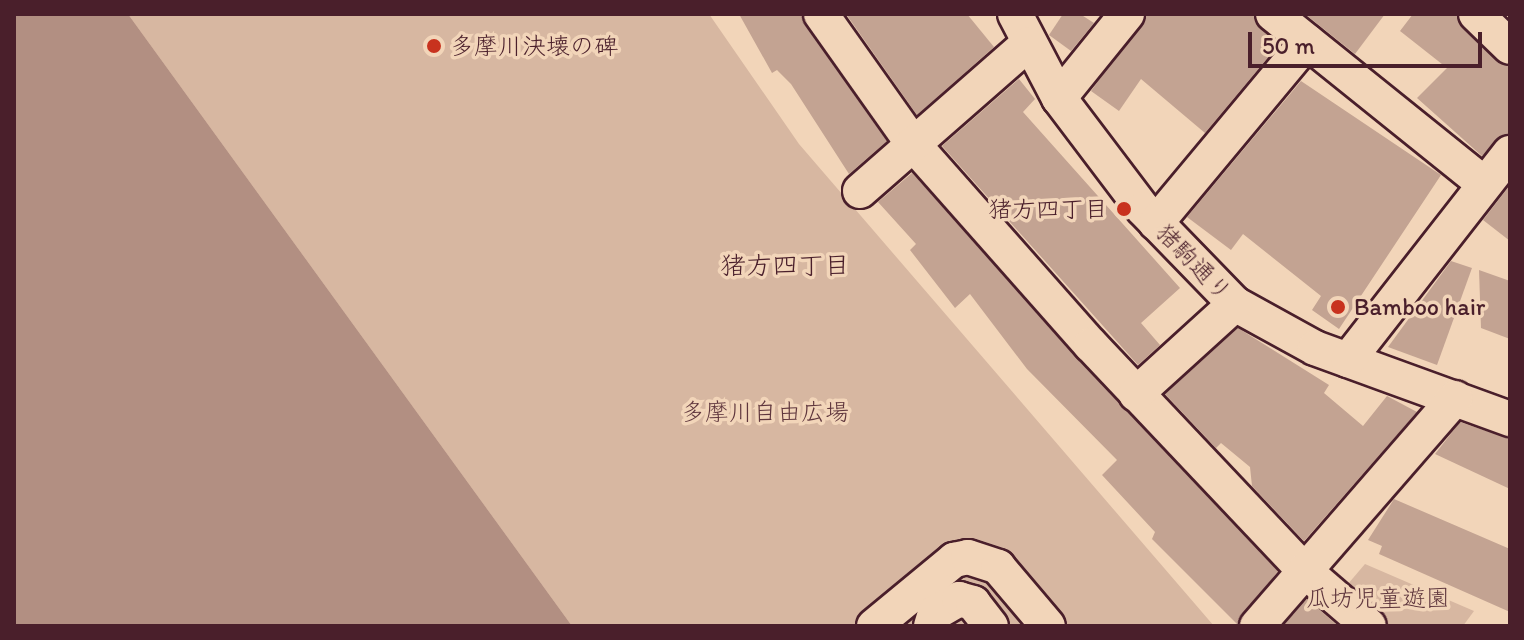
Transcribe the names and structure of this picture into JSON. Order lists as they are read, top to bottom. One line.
{"streets":{"street":["猪駒通り"]},"districts":["猪方四丁目"],"parks":["多摩川自由広場","瓜坊児童遊園"],"places":["多摩川決壊の碑","猪方四丁目","Bamboo hair"],"scale_bar":"50 m"}
